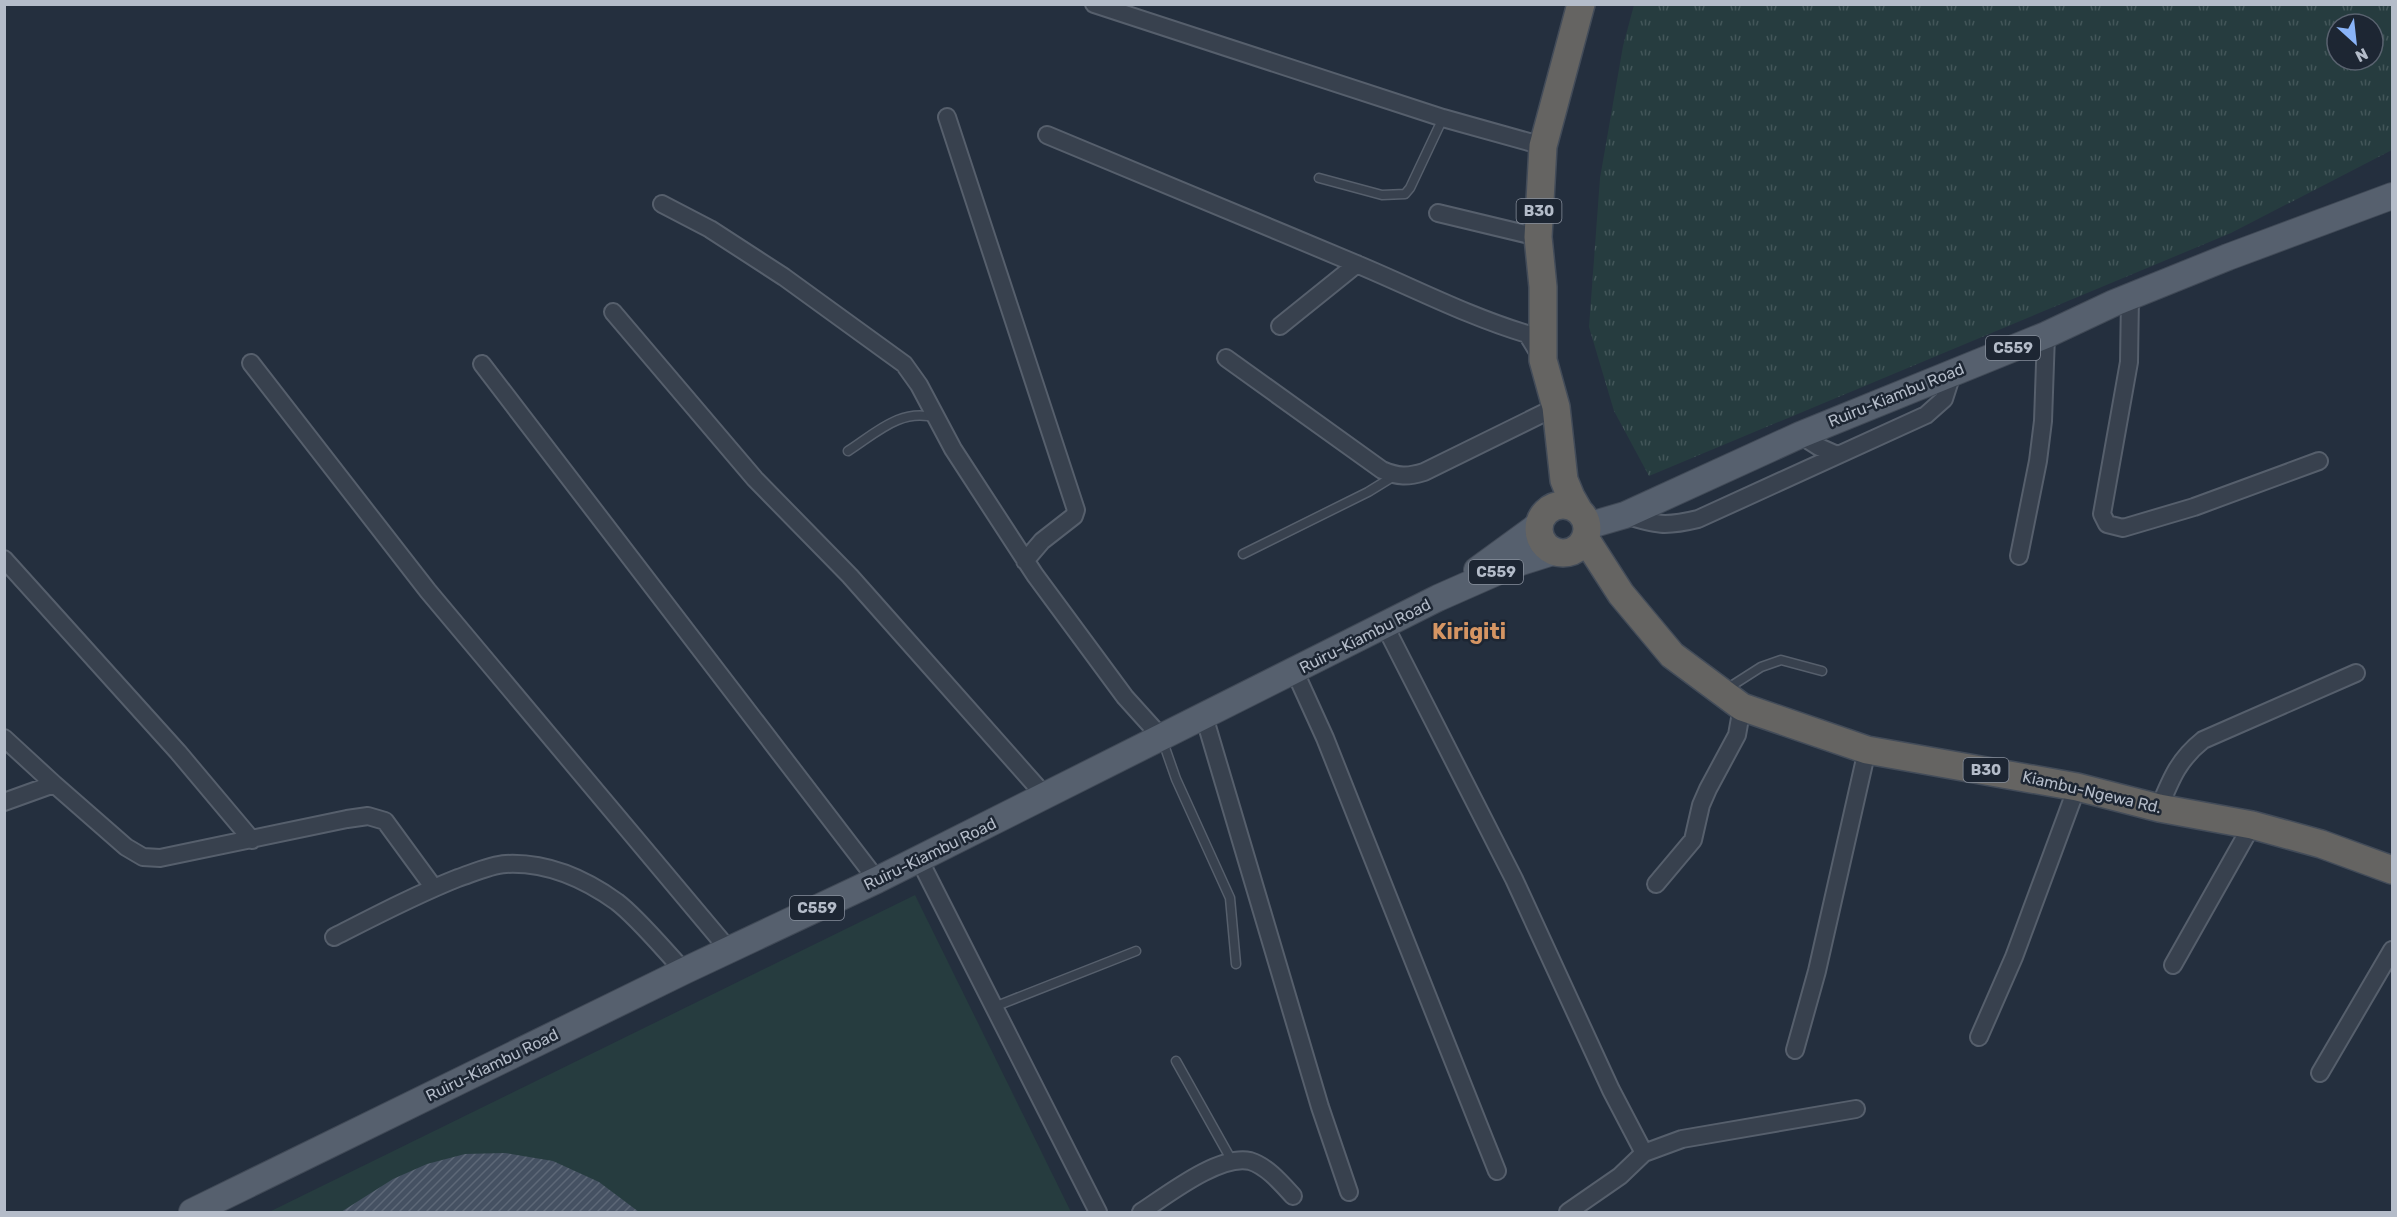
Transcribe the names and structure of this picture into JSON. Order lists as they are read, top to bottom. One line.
{"streets":{"highway":["B30","Kiambu-Ngewa Rd."],"main road":["C559","Ruiru-Kiambu Road"]},"crossings":[["B30","C559"],["B30","Ruiru-Kiambu Road"],["B30","Kiambu-Ngewa Rd."],["C559","Ruiru-Kiambu Road"],["C559","Kiambu-Ngewa Rd."],["Ruiru-Kiambu Road","Kiambu-Ngewa Rd."]],"districts":["Kirigiti"],"north":"bottom right"}
